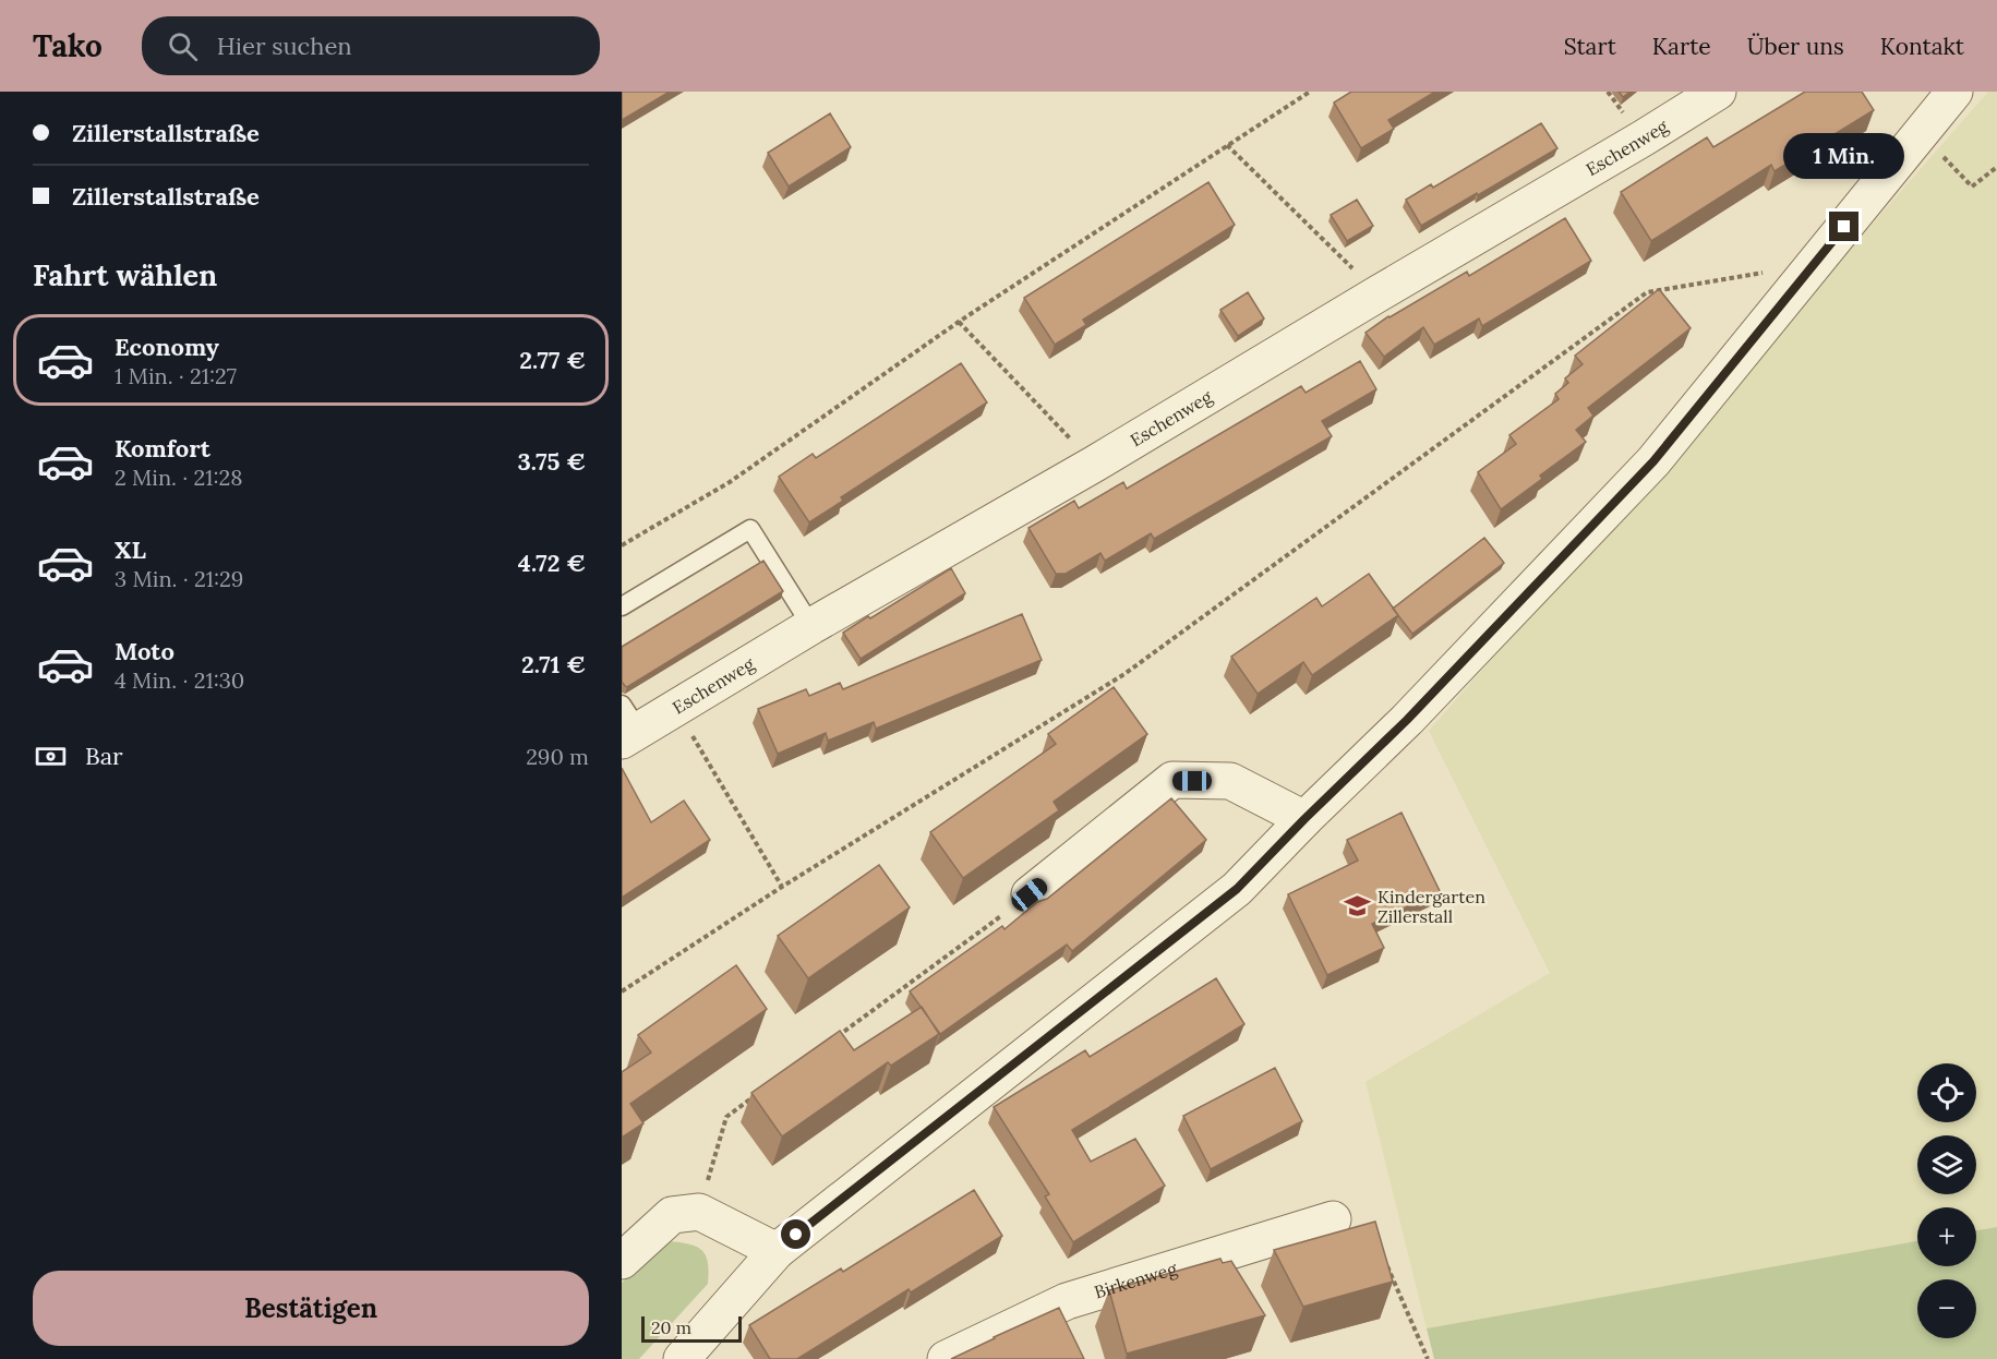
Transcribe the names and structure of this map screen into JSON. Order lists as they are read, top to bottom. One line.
{"streets":{"street":["Eschenweg","Birkenweg"]},"places":{"school or university":["Kindergarten Zillerstall"]},"scale_bar":"20 m","page":{"header":"Tako","search":"Hier suchen","nav":["Start","Karte","Über uns","Kontakt"],"banner":["Zillerstallstraße","Zillerstallstraße"],"bubble":"1 Min.","heading":"Fahrt wählen","list":[{"name":"Economy","note":"1 Min. · 21:27","value":"2.77 €"},{"name":"Komfort","note":"2 Min. · 21:28","value":"3.75 €"},{"name":"XL","note":"3 Min. · 21:29","value":"4.72 €"},{"name":"Moto","note":"4 Min. · 21:30","value":"2.71 €"}],"pay":["Bar","290 m"],"map_buttons":["+","−"],"buttons":"Bestätigen","scale":"20 m"}}
